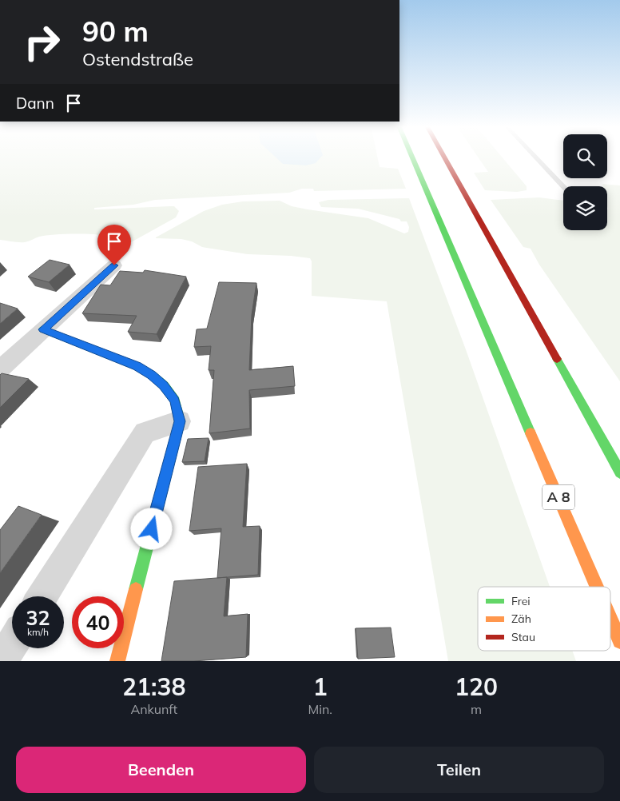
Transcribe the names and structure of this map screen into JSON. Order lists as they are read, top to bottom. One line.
{"streets":{"main road":["A 8"]},"legend":["Frei","Zäh","Stau"],"page":{"turn":["90 m","Ostendstraße"],"then":"Dann","speed":"32 km/h","limit":"40","eta":["21:38","Ankunft","1","Min.","120","m"],"buttons":["Beenden","Teilen"]}}
